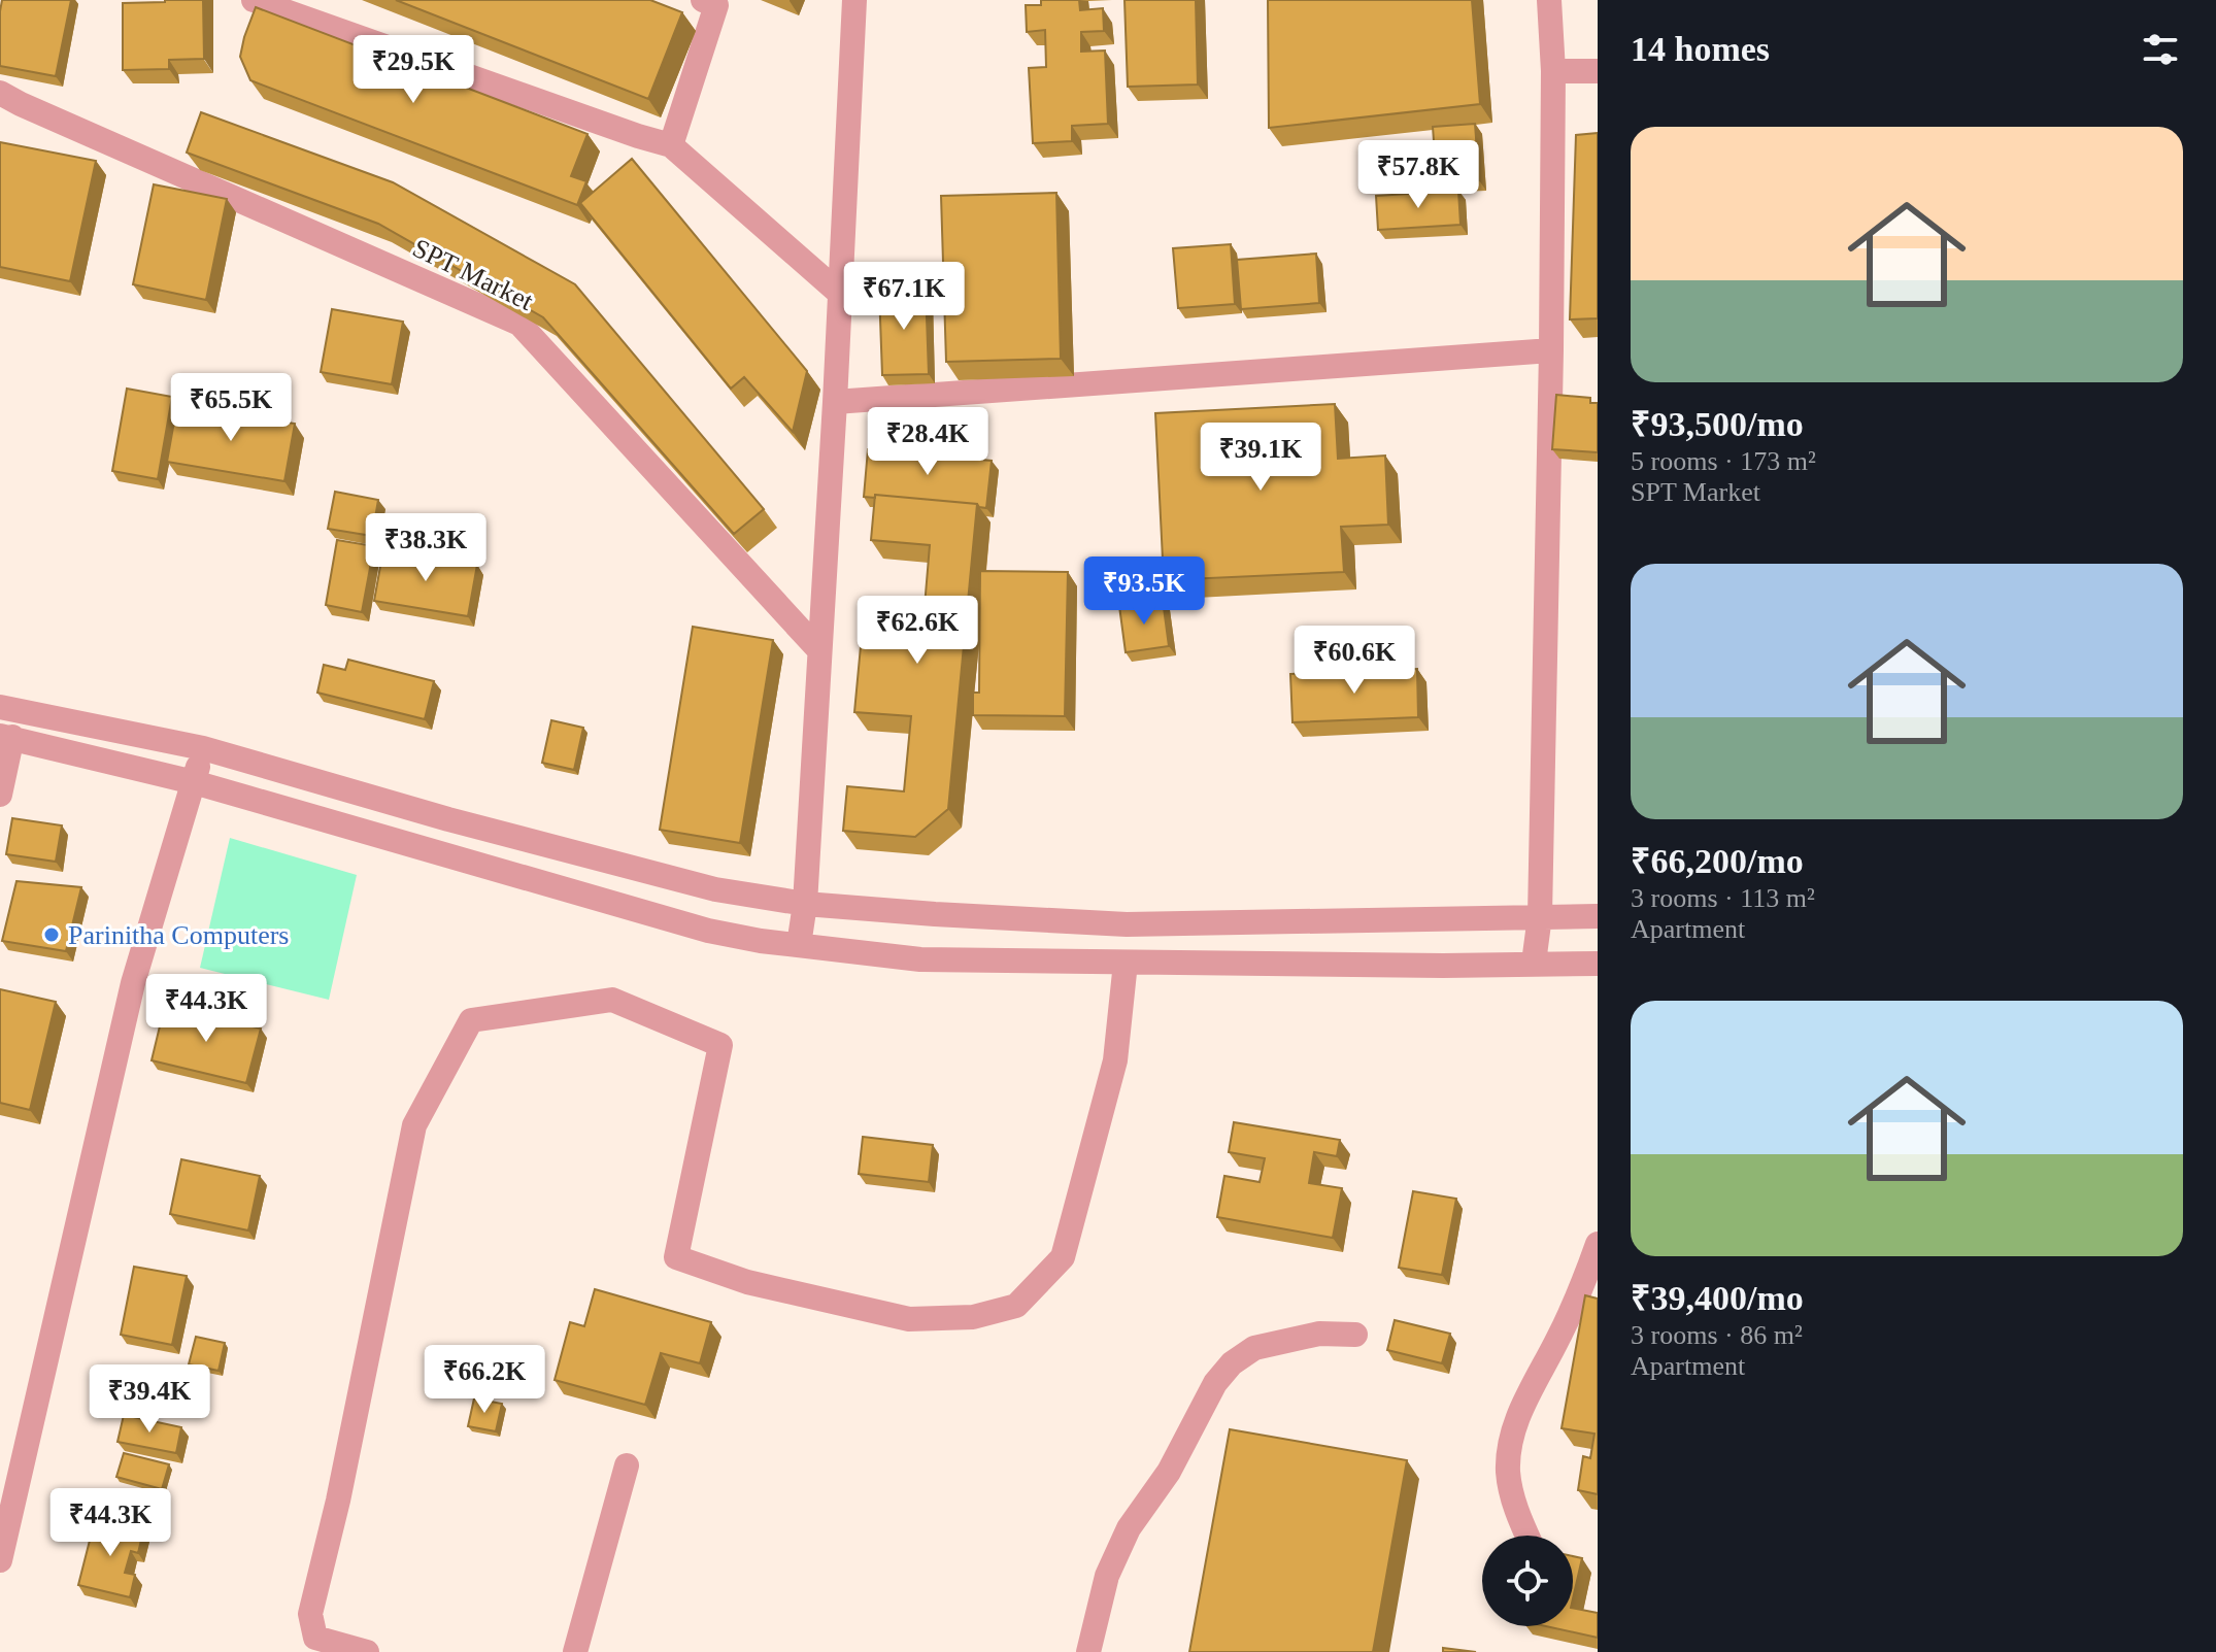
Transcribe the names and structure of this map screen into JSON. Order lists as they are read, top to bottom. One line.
{"streets":{"street":["SPT Market"]},"places":["Parinitha Computers"],"page":{"heading":"14 homes","price":["₹29.5K","₹57.8K","₹67.1K","₹65.5K","₹28.4K","₹39.1K","₹38.3K","₹93.5K","₹62.6K","₹60.6K","₹44.3K","₹66.2K","₹39.4K","₹44.3K"],"list":[{"name":"₹93,500/mo","note":"5 rooms · 173 m² · SPT Market"},{"name":"₹66,200/mo","note":"3 rooms · 113 m² · Apartment"},{"name":"₹39,400/mo","note":"3 rooms · 86 m² · Apartment"}]}}
